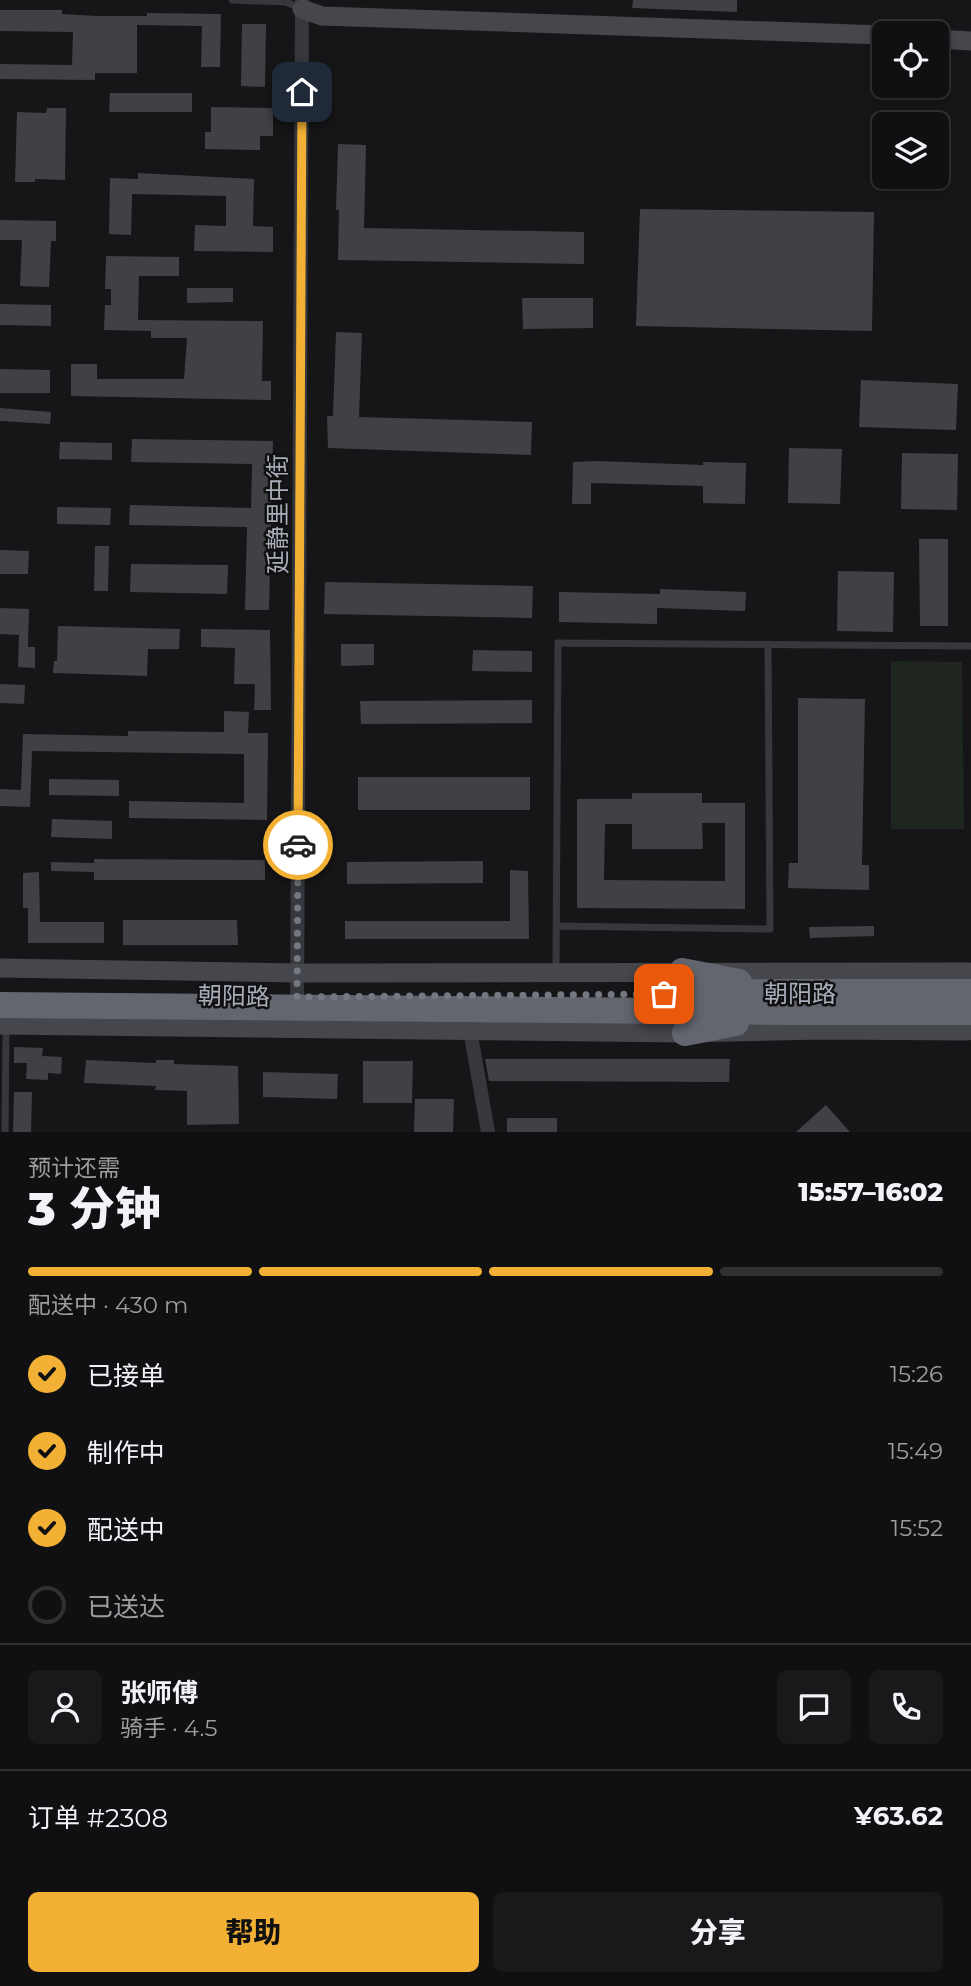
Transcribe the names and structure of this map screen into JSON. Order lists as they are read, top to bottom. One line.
{"streets":{"highway":["朝阳路"],"street":["延静里中街"]},"crossings":[["延静里中街","朝阳路"]],"page":{"heading":["3 分钟","预计还需","15:57–16:02"],"panel":["张师傅","骑手 · 4.5","订单 #2308","¥63.62"],"bar":"配送中 · 430 m","list":[["已接单","15:26"],["制作中","15:49"],["配送中","15:52"],"已送达"],"buttons":["帮助","分享"]}}
